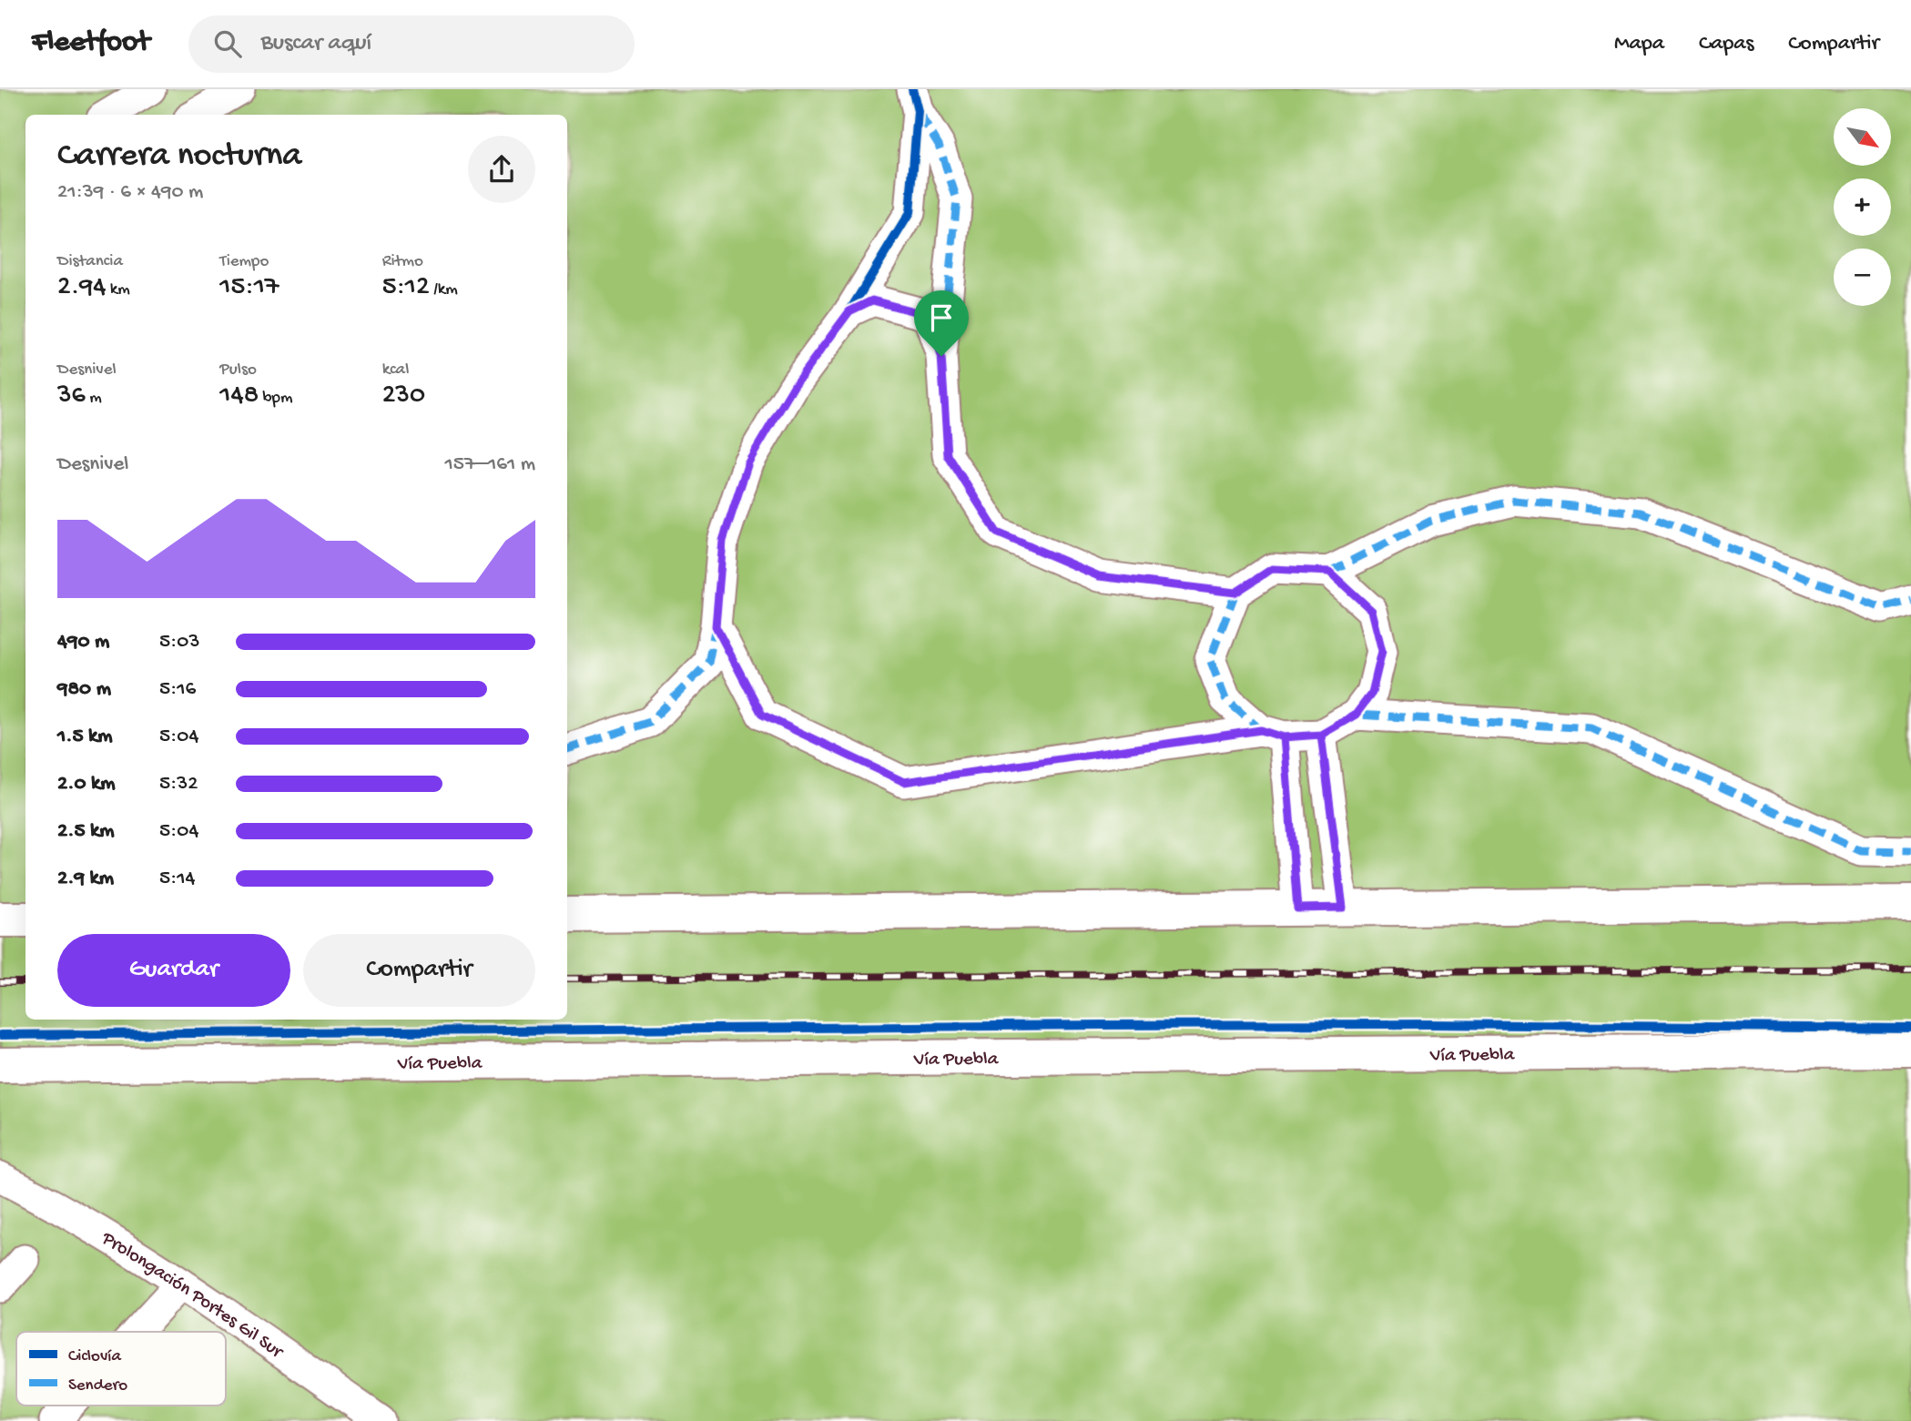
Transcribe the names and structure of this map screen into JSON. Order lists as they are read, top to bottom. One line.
{"streets":{"main road":["Vía Puebla"],"street":["Prolongación Portes Gil Sur"]},"legend":["Ciclovía","Sendero"],"north":"bottom right","page":{"header":"Fleetfoot","search":"Buscar aquí","nav":["Mapa","Capas","Compartir"],"map_buttons":["+","−"],"heading":["Carrera nocturna","21:39 · 6 × 490 m"],"stats":[["Distancia","2.94 km"],["Tiempo","15:17"],["Ritmo","5:12 /km"],["Desnivel","36 m"],["Pulso","148 bpm"],["kcal","230"]],"chart":["Desnivel","157–161 m"],"list":[{"name":"490 m","note":"5:03"},{"name":"980 m","note":"5:16"},{"name":"1.5 km","note":"5:04"},{"name":"2.0 km","note":"5:32"},{"name":"2.5 km","note":"5:04"},{"name":"2.9 km","note":"5:14"}],"buttons":["Guardar","Compartir"]}}
